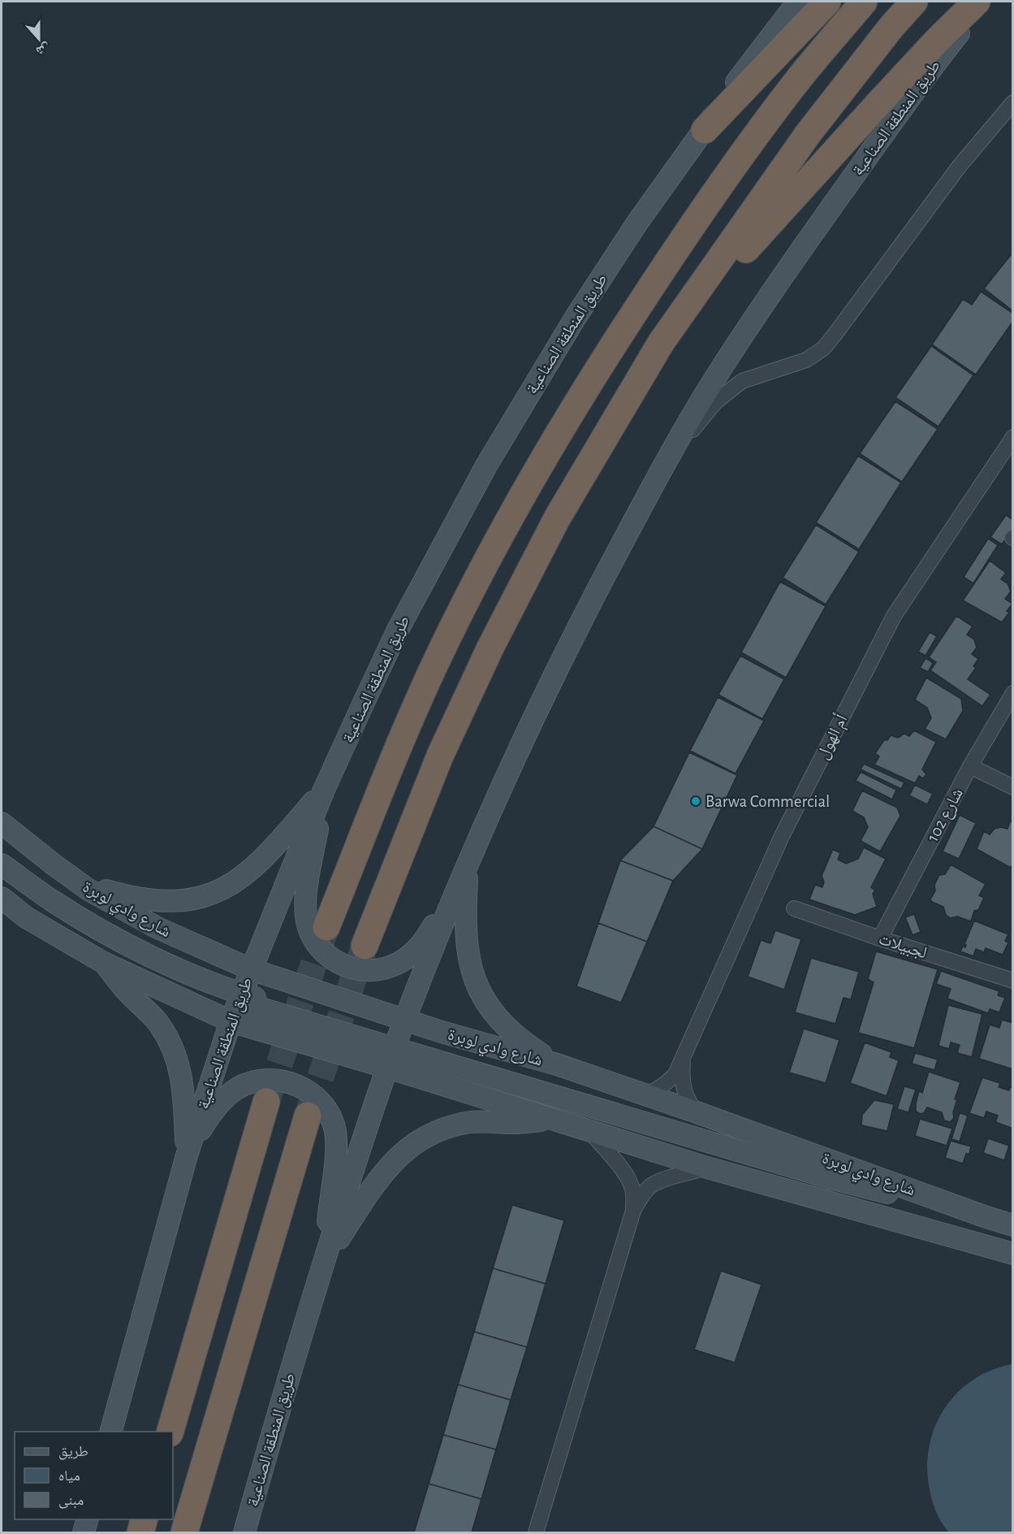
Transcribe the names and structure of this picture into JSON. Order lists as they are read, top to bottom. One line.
{"streets":{"street":["طريق المنطقة الصناعية","أم الهول","شارع 102","شارع وادي لوبرة","لجبيلات"]},"crossings":[["طريق المنطقة الصناعية","شارع وادي لوبرة"],["أم الهول","شارع وادي لوبرة"],["شارع 102","لجبيلات"]],"places":["Barwa Commercial"],"legend":["طريق","مياه","مبنى"],"north":"bottom"}
